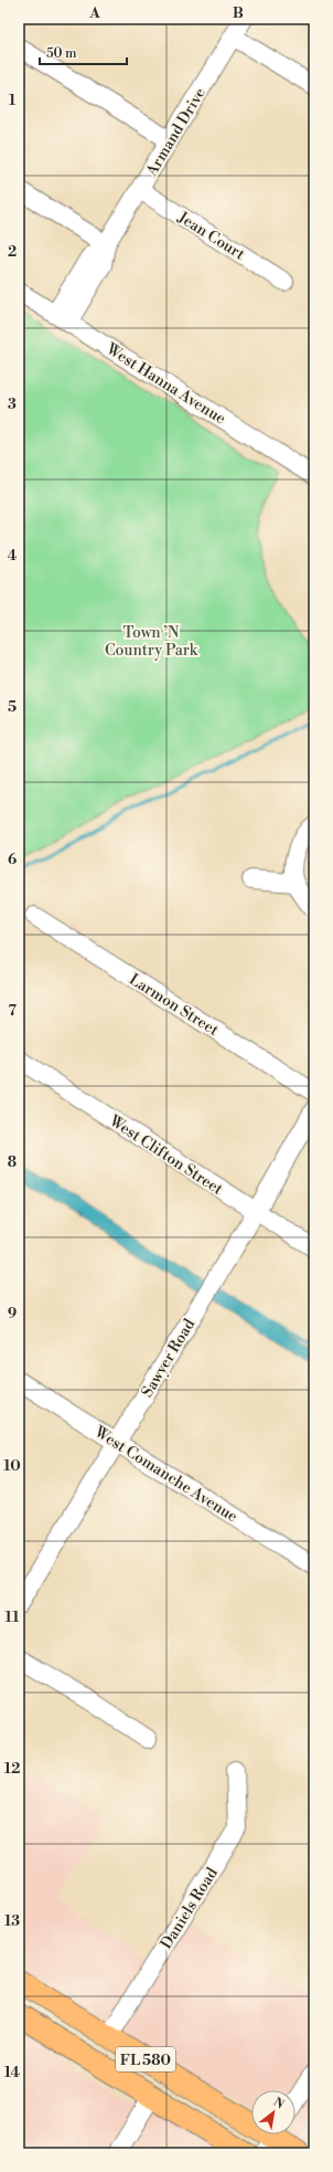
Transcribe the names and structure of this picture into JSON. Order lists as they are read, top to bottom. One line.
{"streets":{"main road":["FL 580"],"street":["Armand Drive","Jean Court","West Hanna Avenue","Larmon Street","West Clifton Street","Sawyer Road","West Comanche Avenue","Daniels Road"]},"crossings":[["Armand Drive","Jean Court"],["Armand Drive","West Hanna Avenue"],["West Clifton Street","Sawyer Road"],["Sawyer Road","West Comanche Avenue"],["Daniels Road","FL 580"]],"parks":["Town ’N Country Park"],"scale_bar":"50 m","north":"top right","grid":{"columns":["A","B"],"rows":["1","2","3","4","5","6","7","8","9","10","11","12","13","14"]}}
